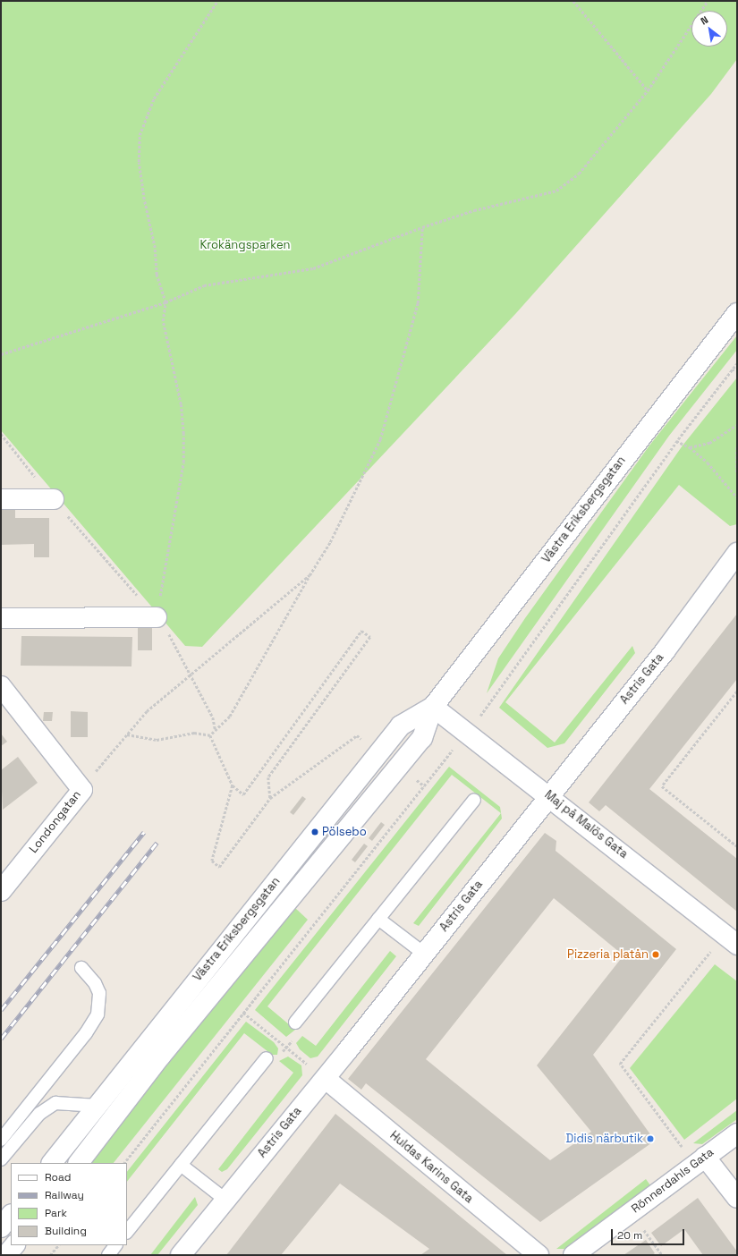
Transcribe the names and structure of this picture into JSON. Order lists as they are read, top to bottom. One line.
{"streets":{"street":["Västra Eriksbergsgatan","Astris Gata","Londongatan","Maj på Malös Gata","Huldas Karins Gata","Rönnerdahls Gata"]},"crossings":[["Västra Eriksbergsgatan","Maj på Malös Gata"],["Astris Gata","Maj på Malös Gata"],["Astris Gata","Huldas Karins Gata"]],"parks":["Krokängsparken"],"places":["Pölsebo","Pizzeria platån","Didis närbutik"],"legend":["Road","Railway","Park","Building"],"scale_bar":"20 m","north":"top left"}
